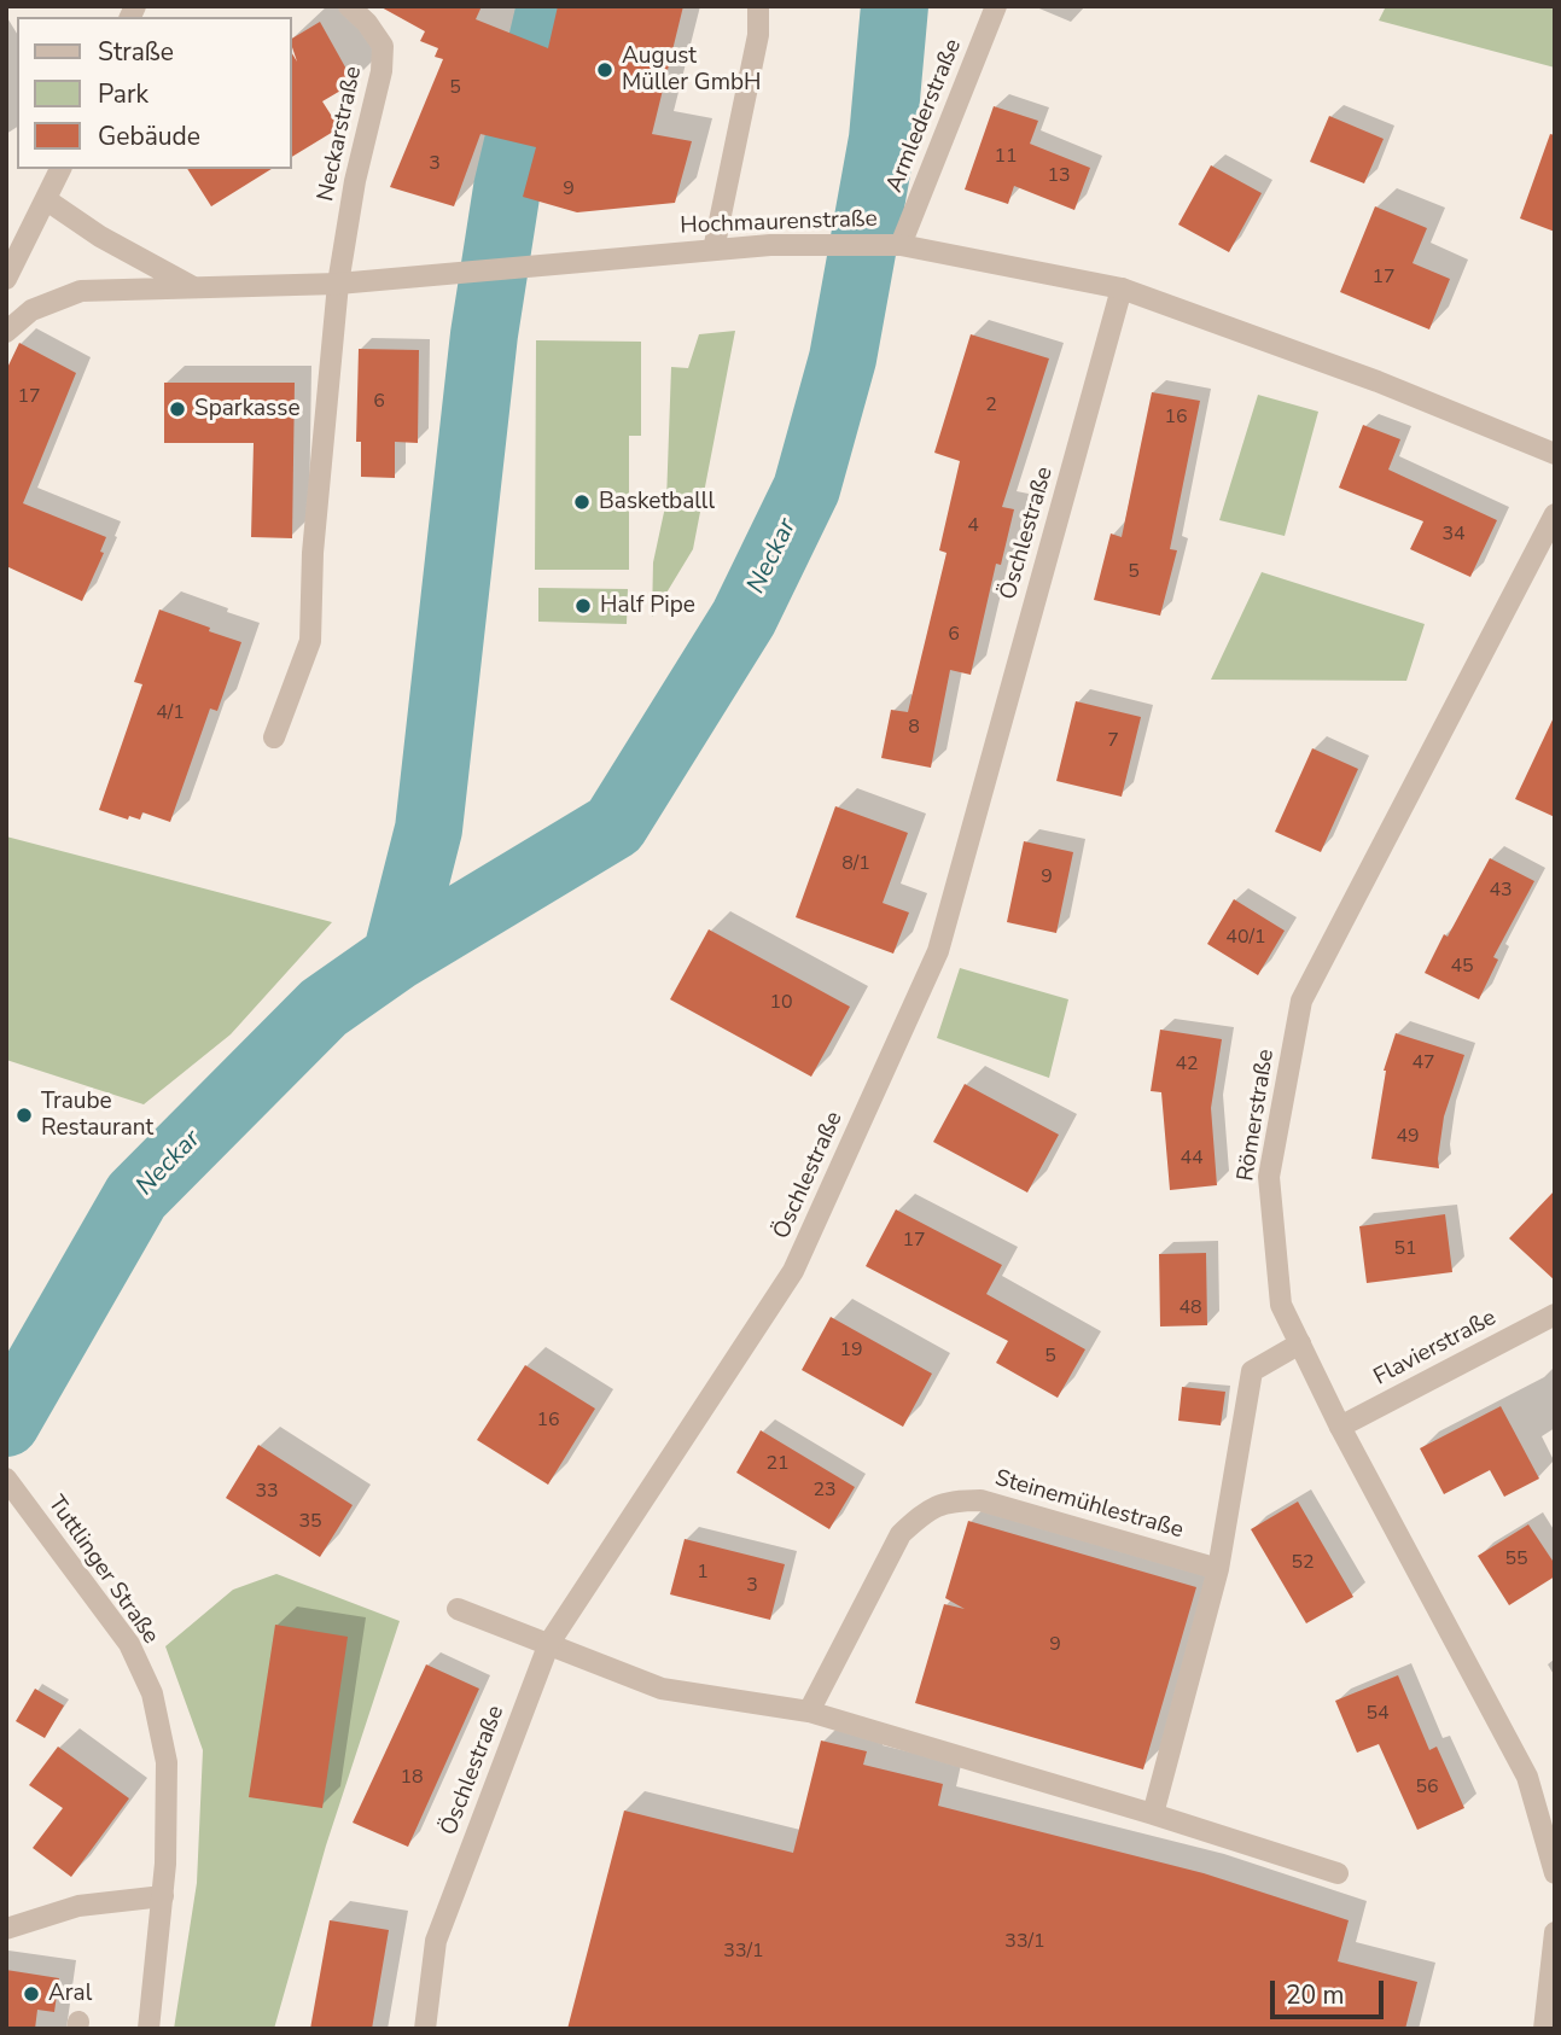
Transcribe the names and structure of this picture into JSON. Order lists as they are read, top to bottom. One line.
{"streets":{"street":["Armlederstraße","Neckarstraße","Hochmaurenstraße","Öschlestraße","Römerstraße","Flavierstraße","Steinemühlestraße","Tuttlinger Straße"]},"crossings":[["Armlederstraße","Hochmaurenstraße"],["Neckarstraße","Hochmaurenstraße"],["Hochmaurenstraße","Öschlestraße"],["Römerstraße","Flavierstraße"]],"water":["Neckar"],"places":["August Müller GmbH","Sparkasse","Basketballl","Half Pipe","Traube Restaurant","Aral"],"house_numbers":["5","11","3","13","9","17","17","6","2","16","4","34","5","6","4/1","8","7","8/1","9","43","40/1","45","10","47","42","49","44","17","51","48","19","5","16","21","23","33","35","55","52","1","3","9","54","18","56","33/1","33/1"],"legend":["Straße","Park","Gebäude"],"scale_bar":"20 m"}
